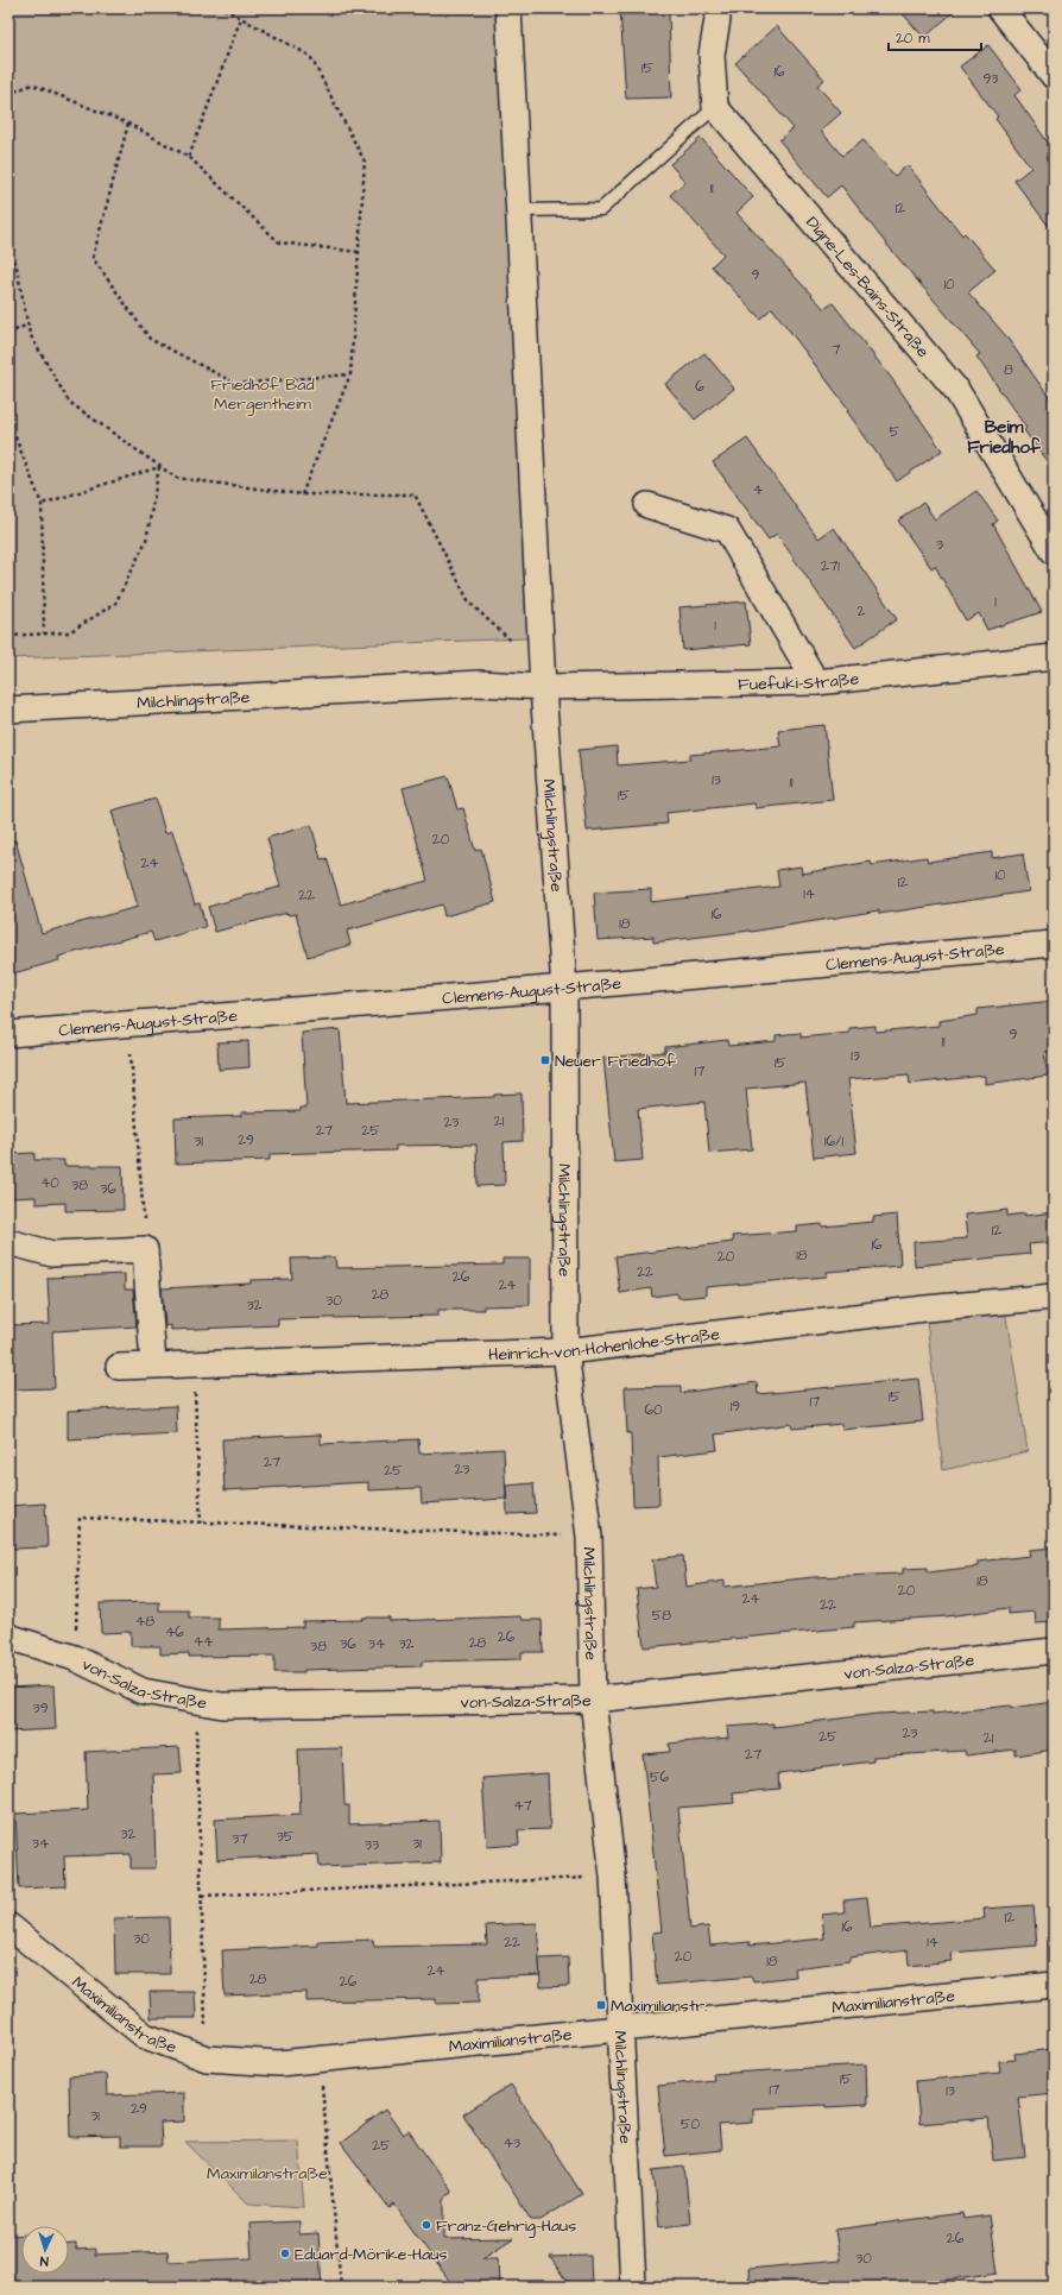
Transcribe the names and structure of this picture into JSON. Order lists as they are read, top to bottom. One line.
{"streets":{"street":["Digne-Les-Bains-Straße","Fuefuki-Straße","Milchlingstraße","Clemens-August-Straße","Heinrich-von-Hohenlohe-Straße","von-Salza-Straße","Maximilianstraße"]},"crossings":[["Fuefuki-Straße","Milchlingstraße"],["Milchlingstraße","Clemens-August-Straße"],["Milchlingstraße","Heinrich-von-Hohenlohe-Straße"],["Milchlingstraße","von-Salza-Straße"],["Milchlingstraße","Maximilianstraße"]],"districts":["Beim Friedhof"],"parks":["Friedhof Bad Mergentheim","Maximilanstraße"],"places":{"transit":["Neuer Friedhof","Maximilianstr."],"other":["Franz-Gehrig-Haus","Eduard-Mörike-Haus"]},"house_numbers":["15","16","93","11","12","9","10","7","8","6","5","4","3","271","1","2","1","13","11","15","20","24","10","12","14","22","16","18","9","11","13","15","17","21","23","27","25","29","31","16/1","40","38","36","12","16","18","20","22","26","24","28","30","32","15","17","19","60","27","23","25","18","20","24","22","58","48","46","26","44","28","36","34","32","38","39","23","25","21","27","56","47","32","35","37","34","31","33","12","16","30","22","14","20","18","24","28","26","15","17","13","29","31","50","43","25","26","30"],"scale_bar":"20 m","north":"bottom"}
